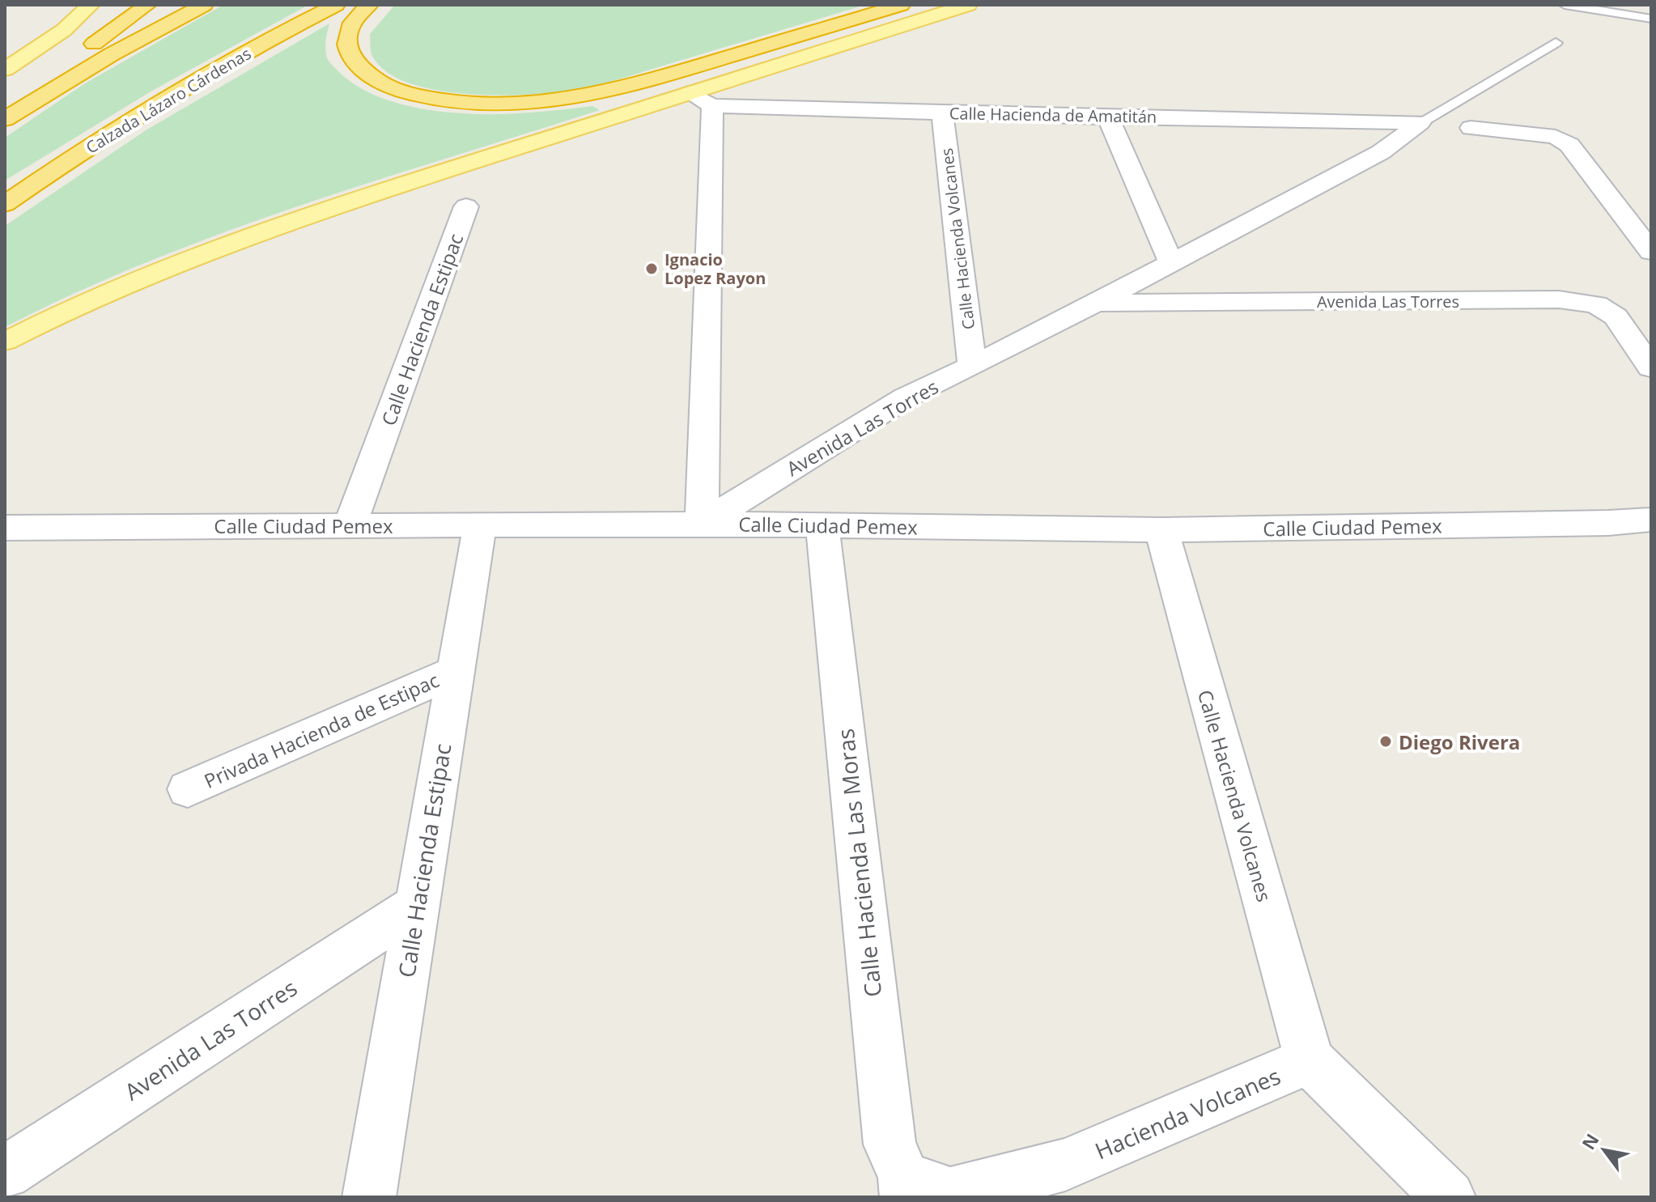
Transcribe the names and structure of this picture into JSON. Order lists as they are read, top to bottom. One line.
{"streets":{"highway":["Calzada Lázaro Cárdenas"],"street":["Calle Hacienda de Amatitán","Calle Hacienda Volcanes","Avenida Las Torres","Calle Hacienda Estipac","Calle Ciudad Pemex","Privada Hacienda de Estipac","Calle Hacienda Las Moras","Hacienda Volcanes"]},"crossings":[["Calle Hacienda de Amatitán","Calle Hacienda Volcanes"],["Calle Hacienda de Amatitán","Avenida Las Torres"],["Calle Hacienda Volcanes","Avenida Las Torres"],["Calle Hacienda Volcanes","Calle Ciudad Pemex"],["Calle Hacienda Volcanes","Hacienda Volcanes"],["Avenida Las Torres","Calle Hacienda Estipac"],["Avenida Las Torres","Calle Ciudad Pemex"],["Calle Hacienda Estipac","Calle Ciudad Pemex"],["Calle Hacienda Estipac","Privada Hacienda de Estipac"],["Calle Ciudad Pemex","Calle Hacienda Las Moras"],["Calle Hacienda Las Moras","Hacienda Volcanes"]],"places":["Ignacio Lopez Rayon","Diego Rivera"],"north":"top left"}
